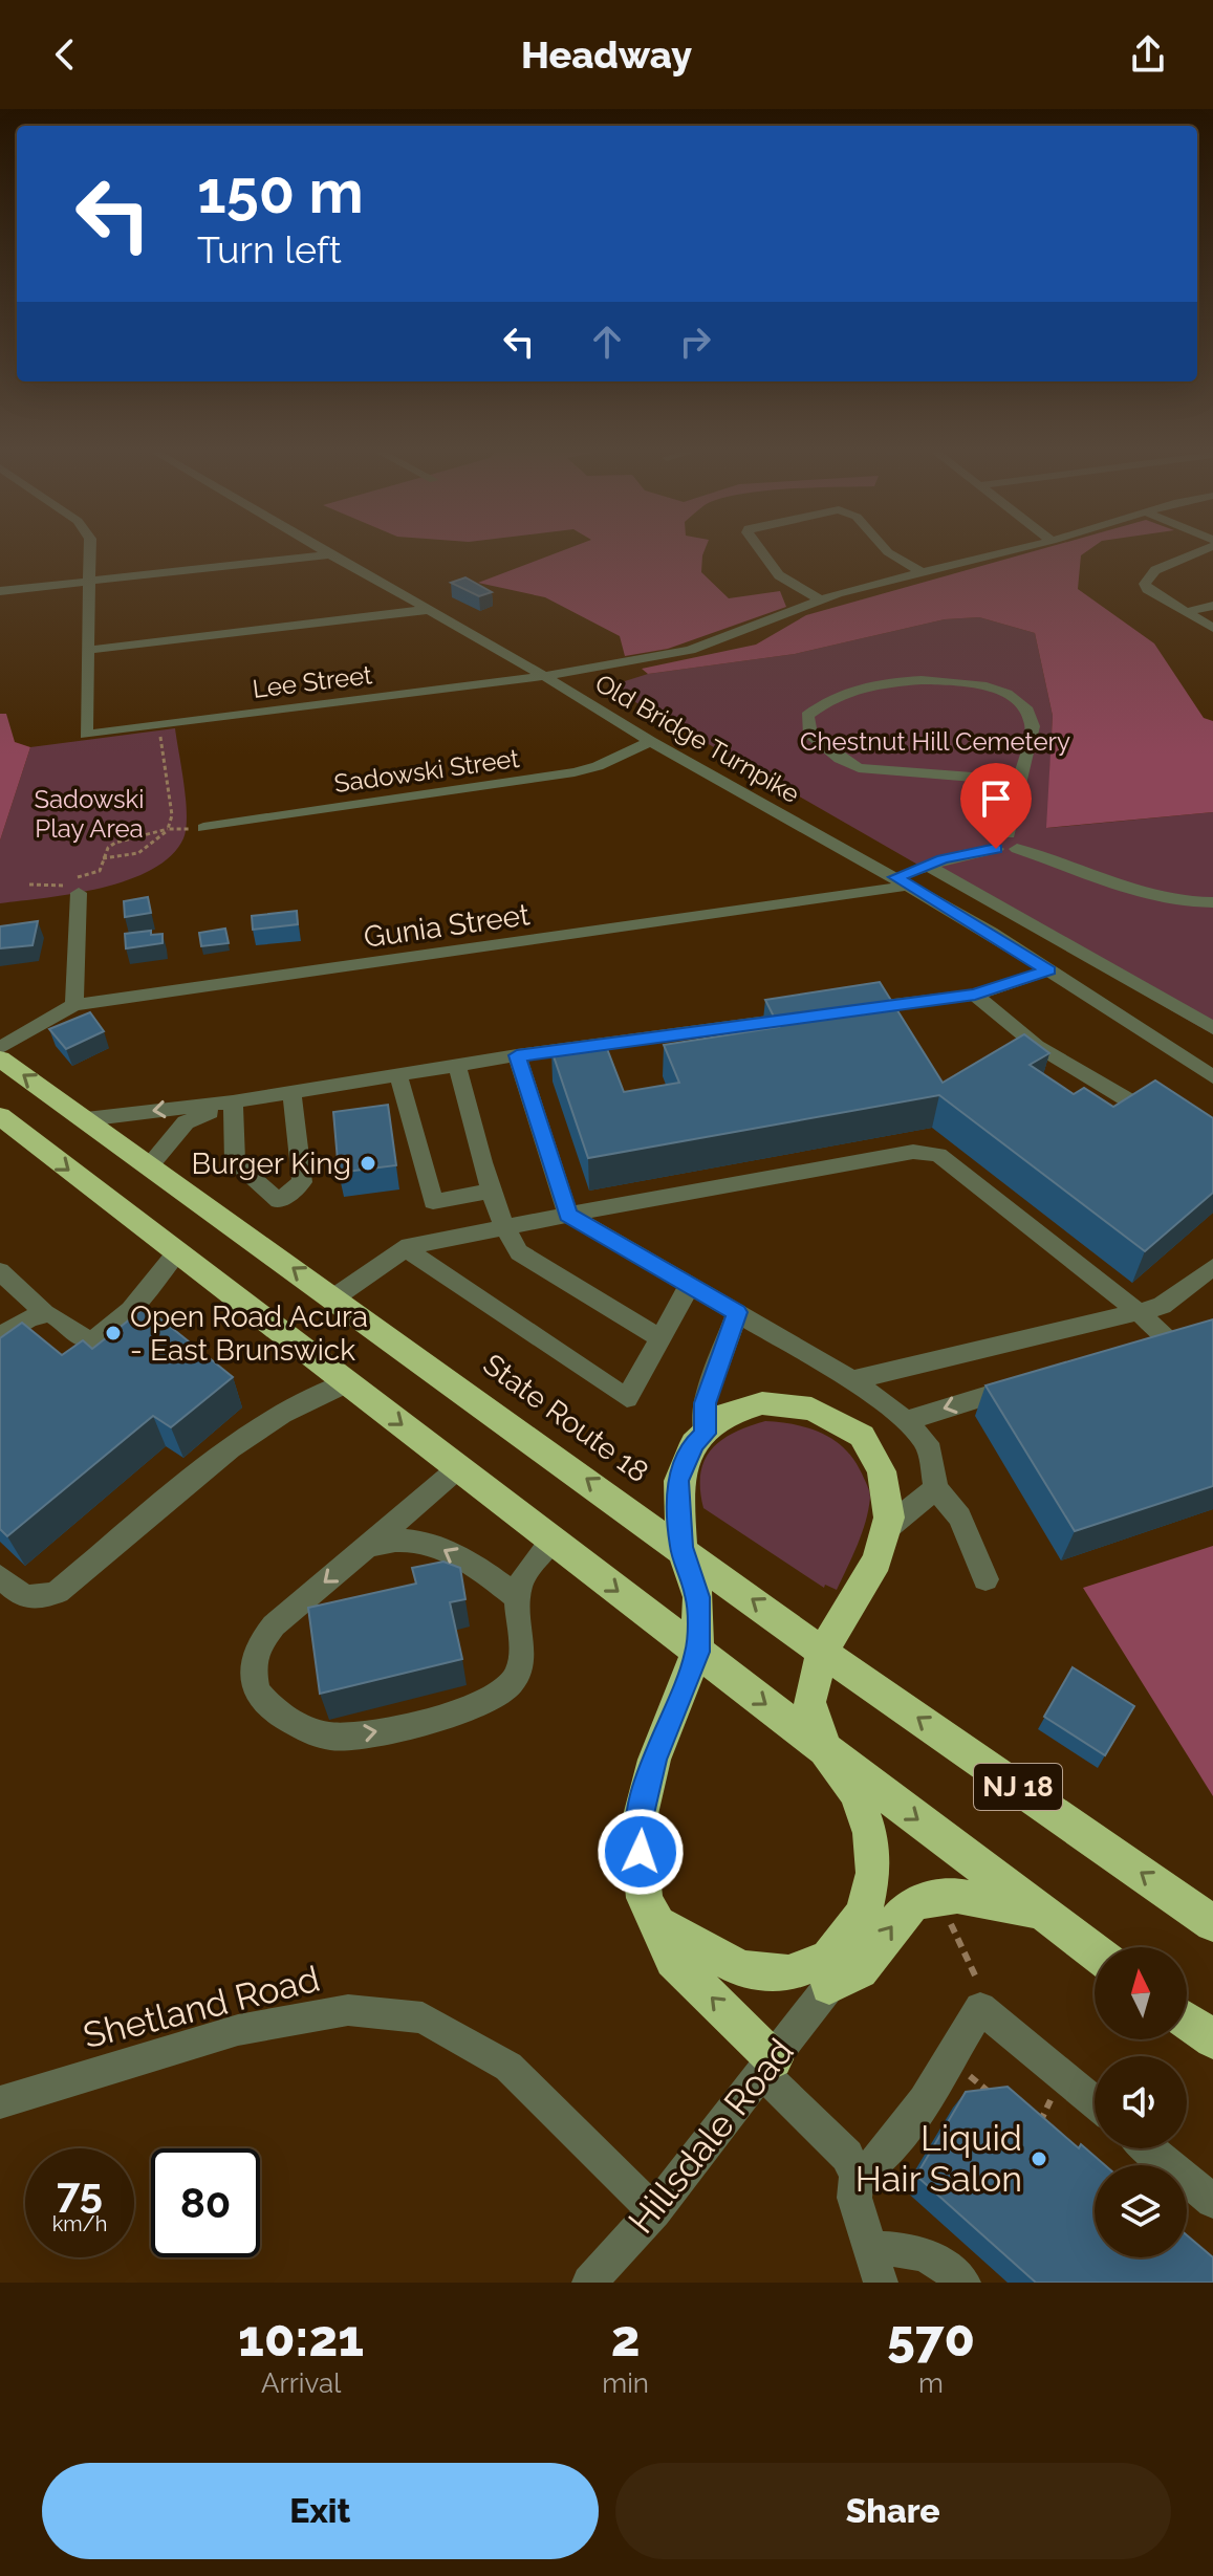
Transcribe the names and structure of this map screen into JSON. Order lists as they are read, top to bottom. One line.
{"streets":{"highway":["State Route 18","NJ 18"],"street":["Lee Street","Old Bridge Turnpike","Sadowski Street","Gunia Street","Shetland Road","Hillsdale Road"]},"crossings":[["Lee Street","Old Bridge Turnpike"],["Old Bridge Turnpike","Sadowski Street"],["Old Bridge Turnpike","Gunia Street"],["NJ 18","Hillsdale Road"],["Shetland Road","Hillsdale Road"]],"parks":["Chestnut Hill Cemetery","Sadowski Play Area"],"places":["Burger King","Open Road Acura - East Brunswick","Liquid Hair Salon"],"north":"top","page":{"header":"Headway","turn":["150 m","Turn left"],"speed":"75 km/h","limit":"80","eta":["10:21","Arrival","2","min","570","m"],"buttons":["Exit","Share"]}}
